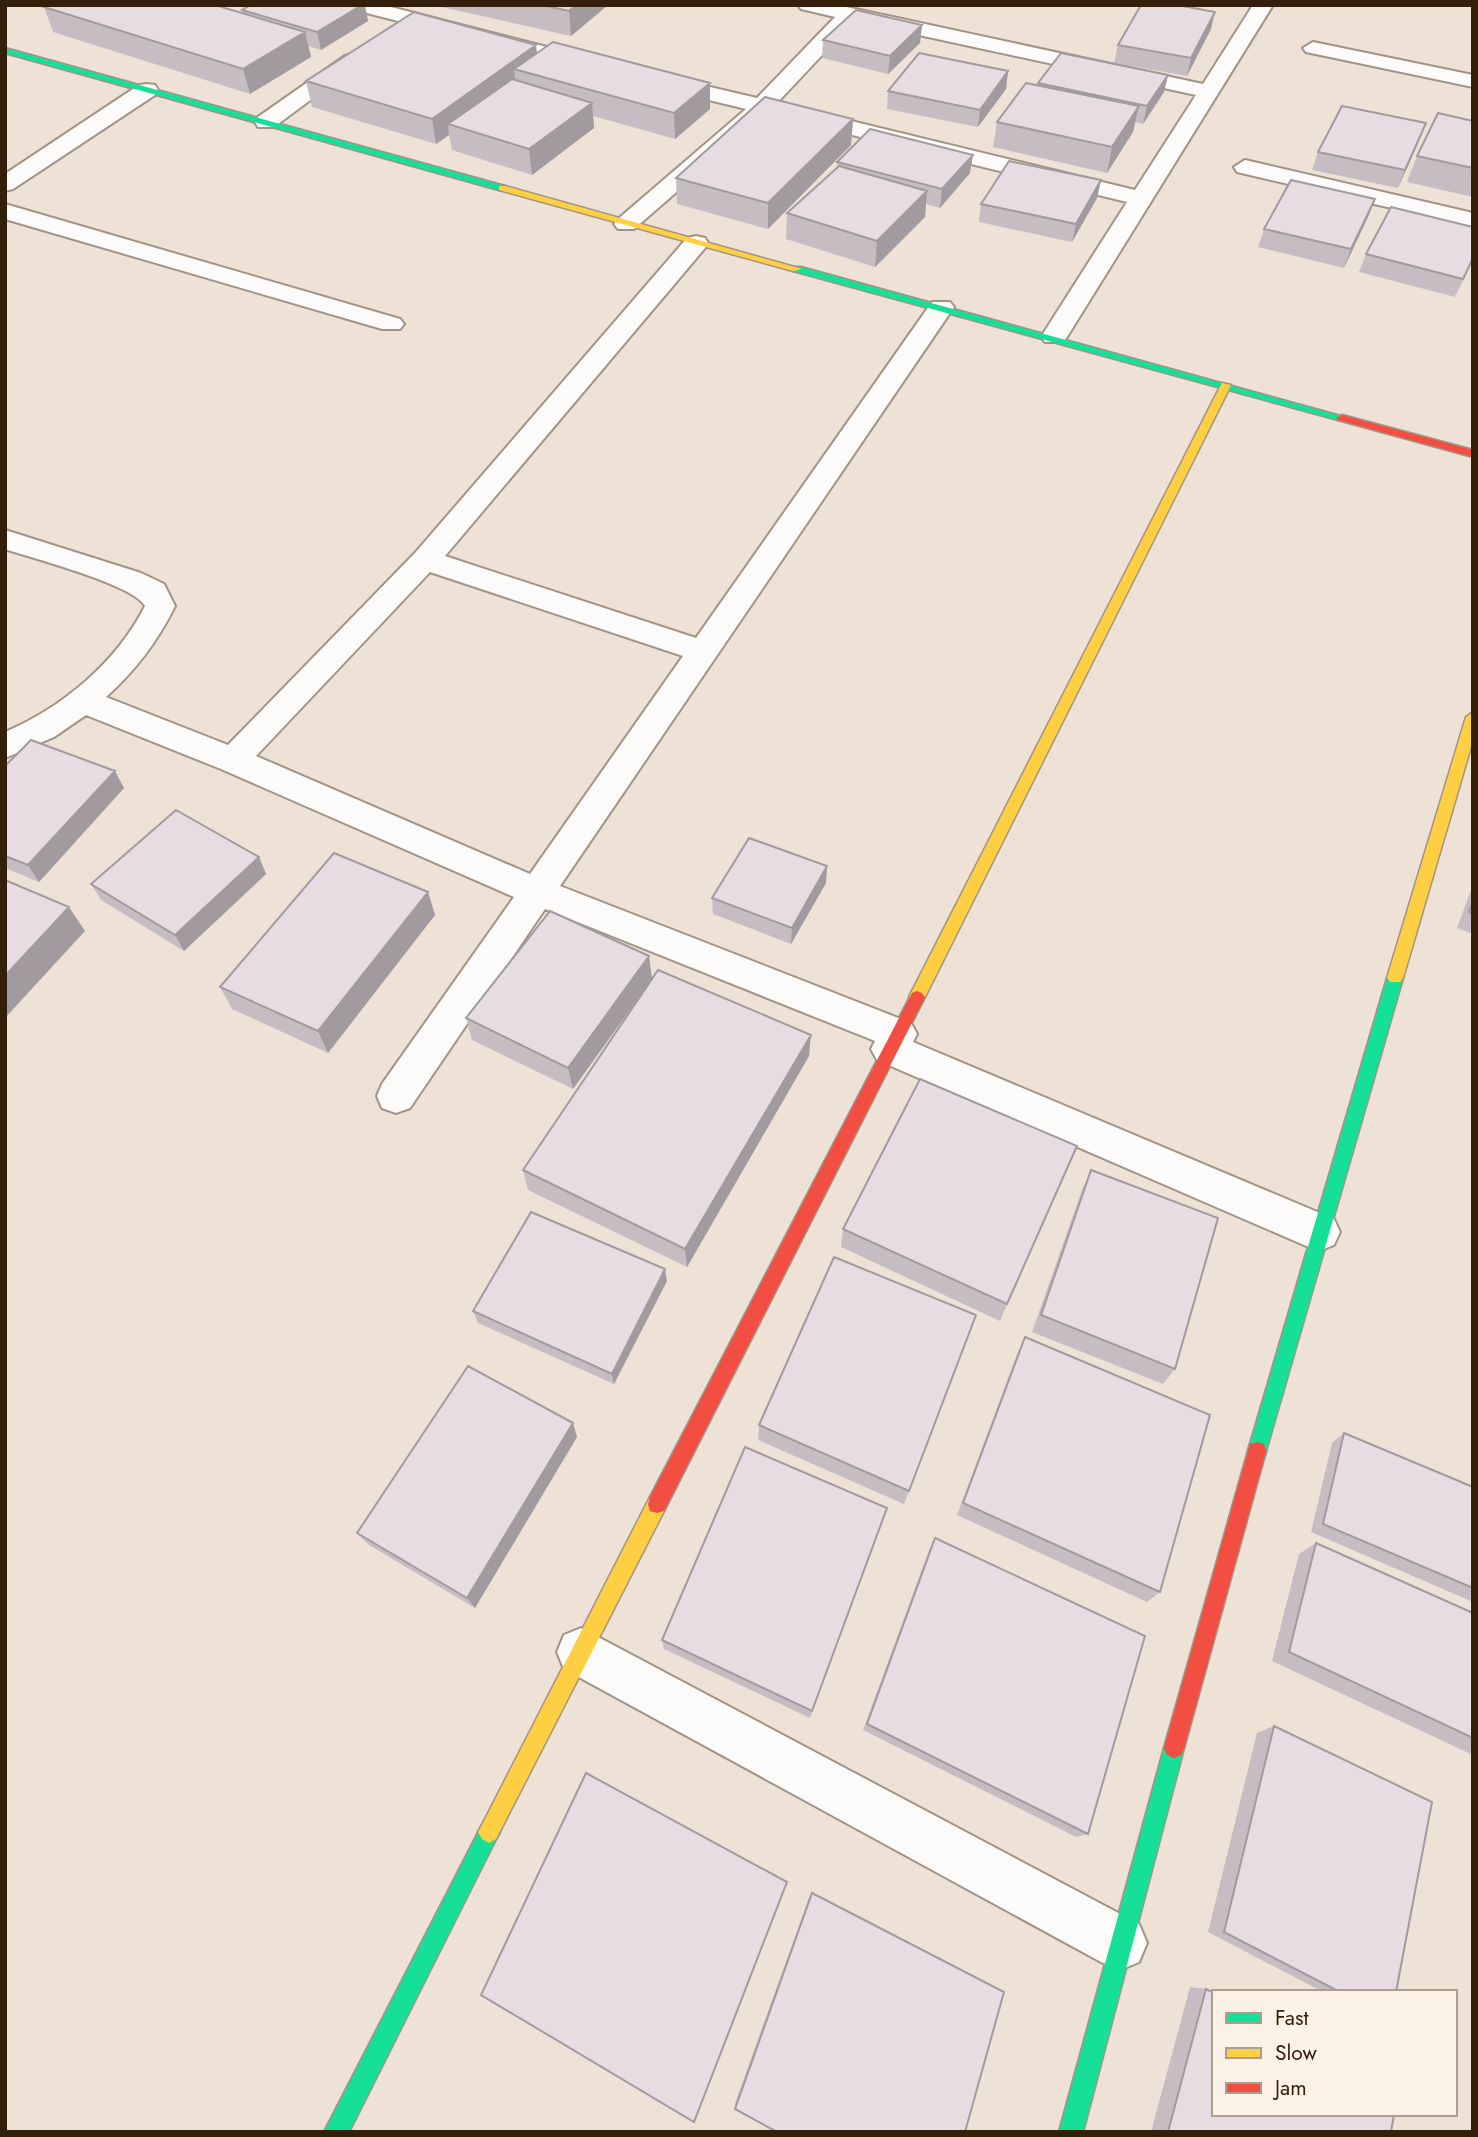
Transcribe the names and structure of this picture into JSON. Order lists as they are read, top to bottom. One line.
{"legend":["Fast","Slow","Jam"]}
